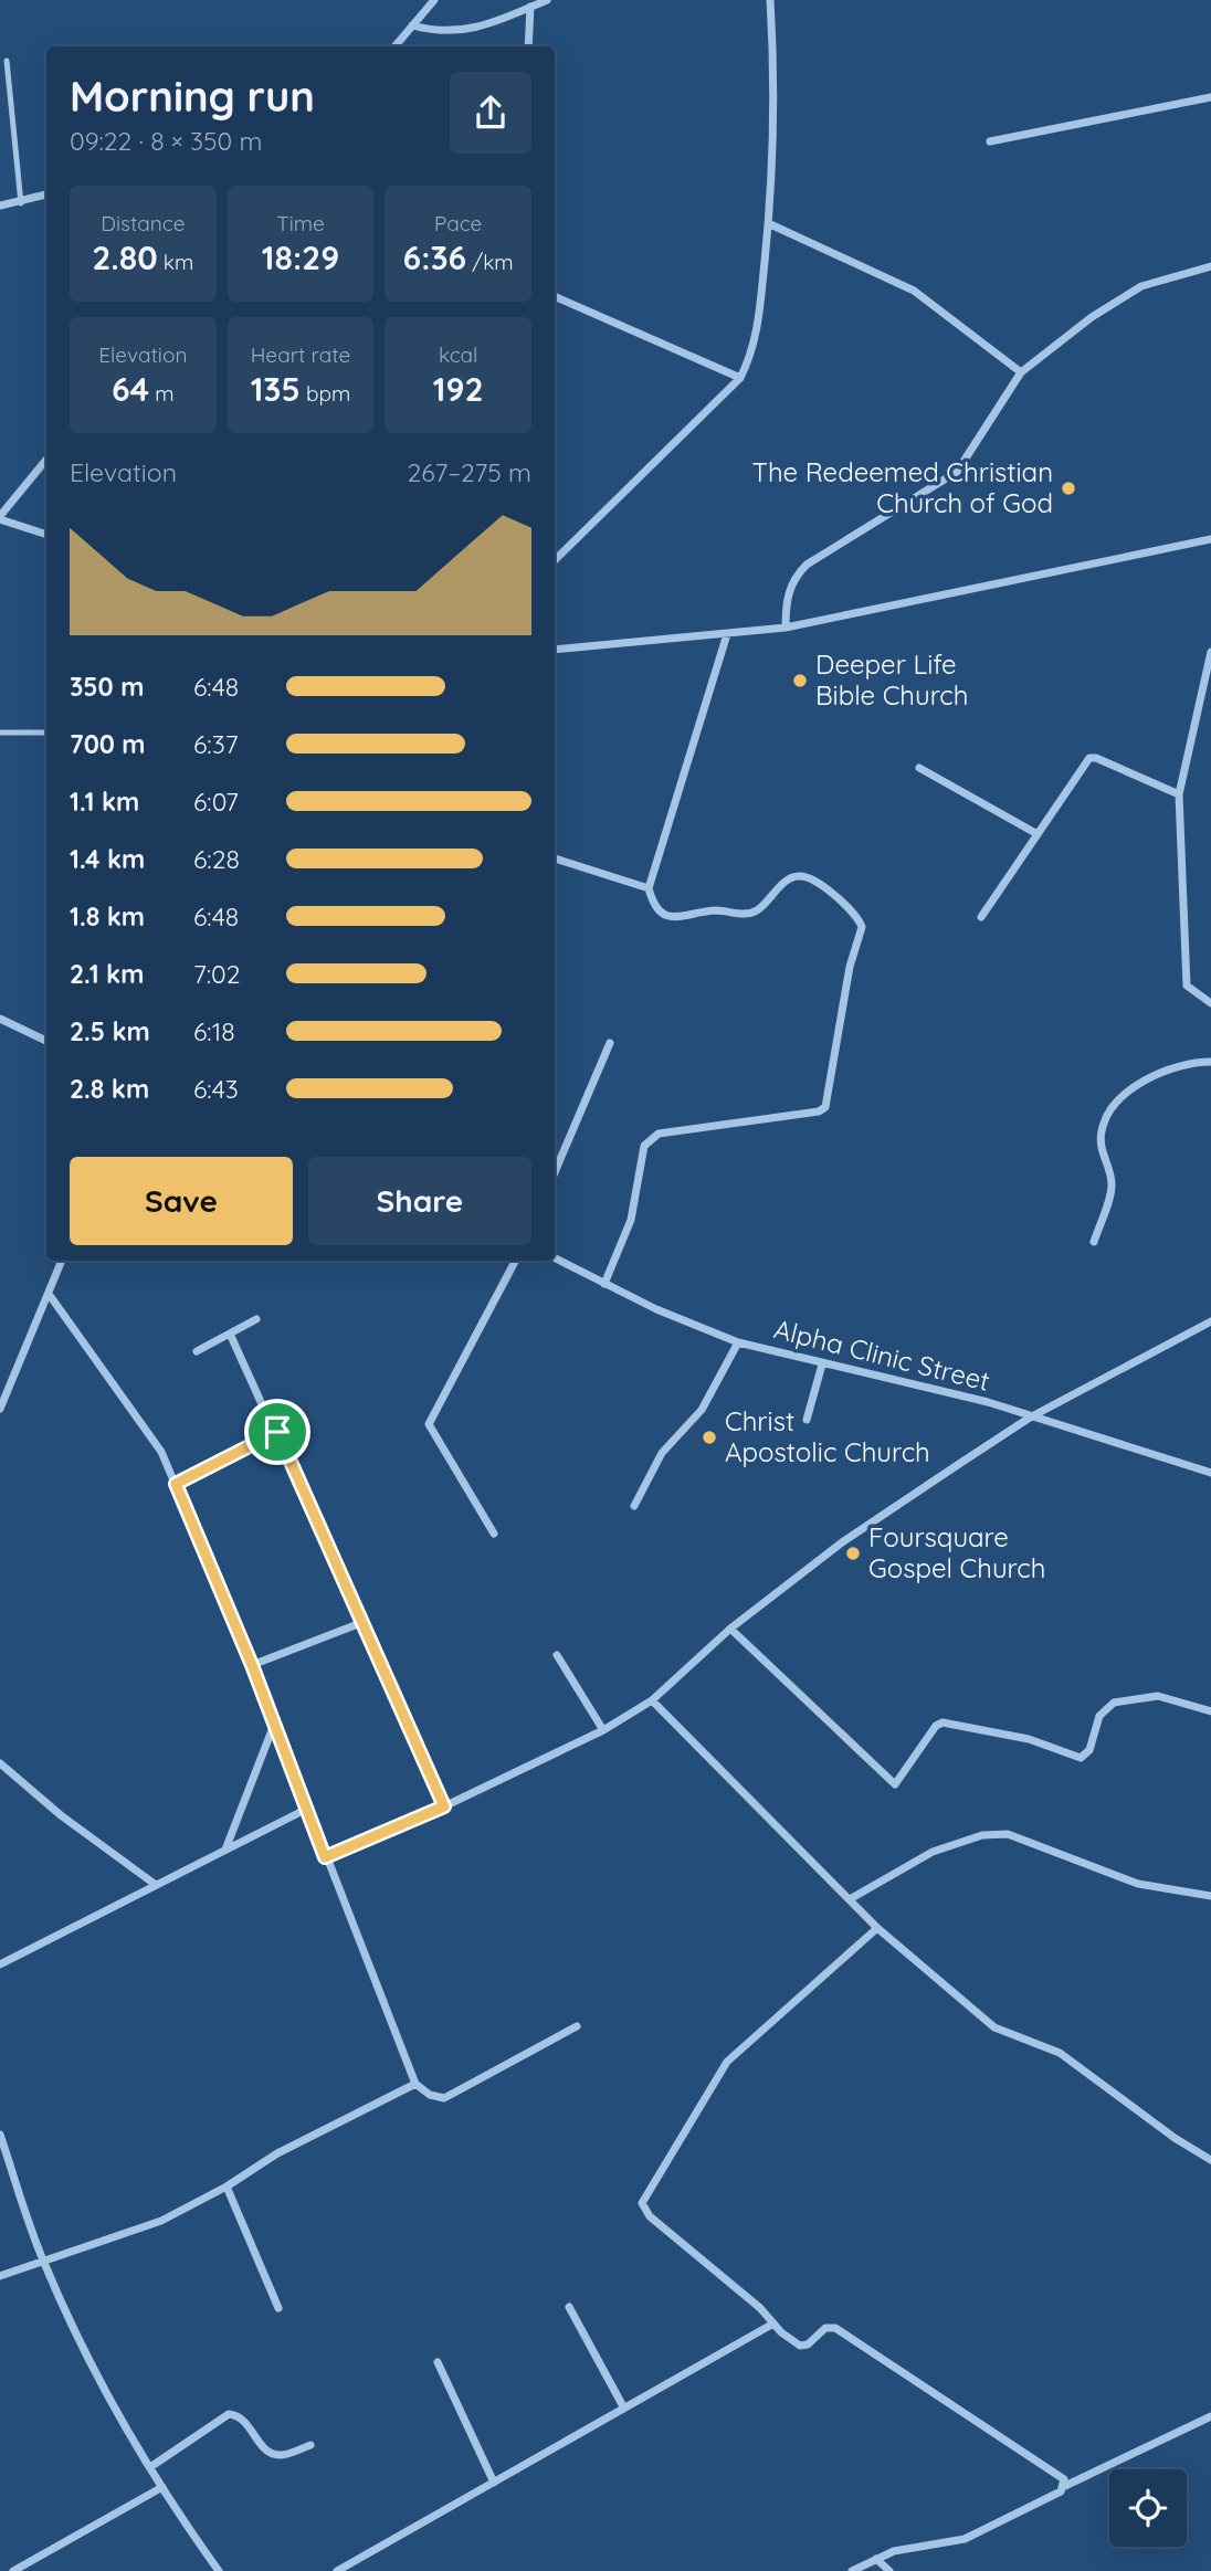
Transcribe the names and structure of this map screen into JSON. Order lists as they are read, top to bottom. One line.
{"streets":{"street":["Alpha Clinic Street"]},"places":["The Redeemed Christian Church of God","Deeper Life Bible Church","Christ Apostolic Church","Foursquare Gospel Church"],"page":{"heading":["Morning run","09:22 · 8 × 350 m"],"stats":[["Distance","2.80 km"],["Time","18:29"],["Pace","6:36 /km"],["Elevation","64 m"],["Heart rate","135 bpm"],["kcal","192"]],"chart":["Elevation","267–275 m"],"list":[{"name":"350 m","note":"6:48"},{"name":"700 m","note":"6:37"},{"name":"1.1 km","note":"6:07"},{"name":"1.4 km","note":"6:28"},{"name":"1.8 km","note":"6:48"},{"name":"2.1 km","note":"7:02"},{"name":"2.5 km","note":"6:18"},{"name":"2.8 km","note":"6:43"}],"buttons":["Save","Share"]}}
